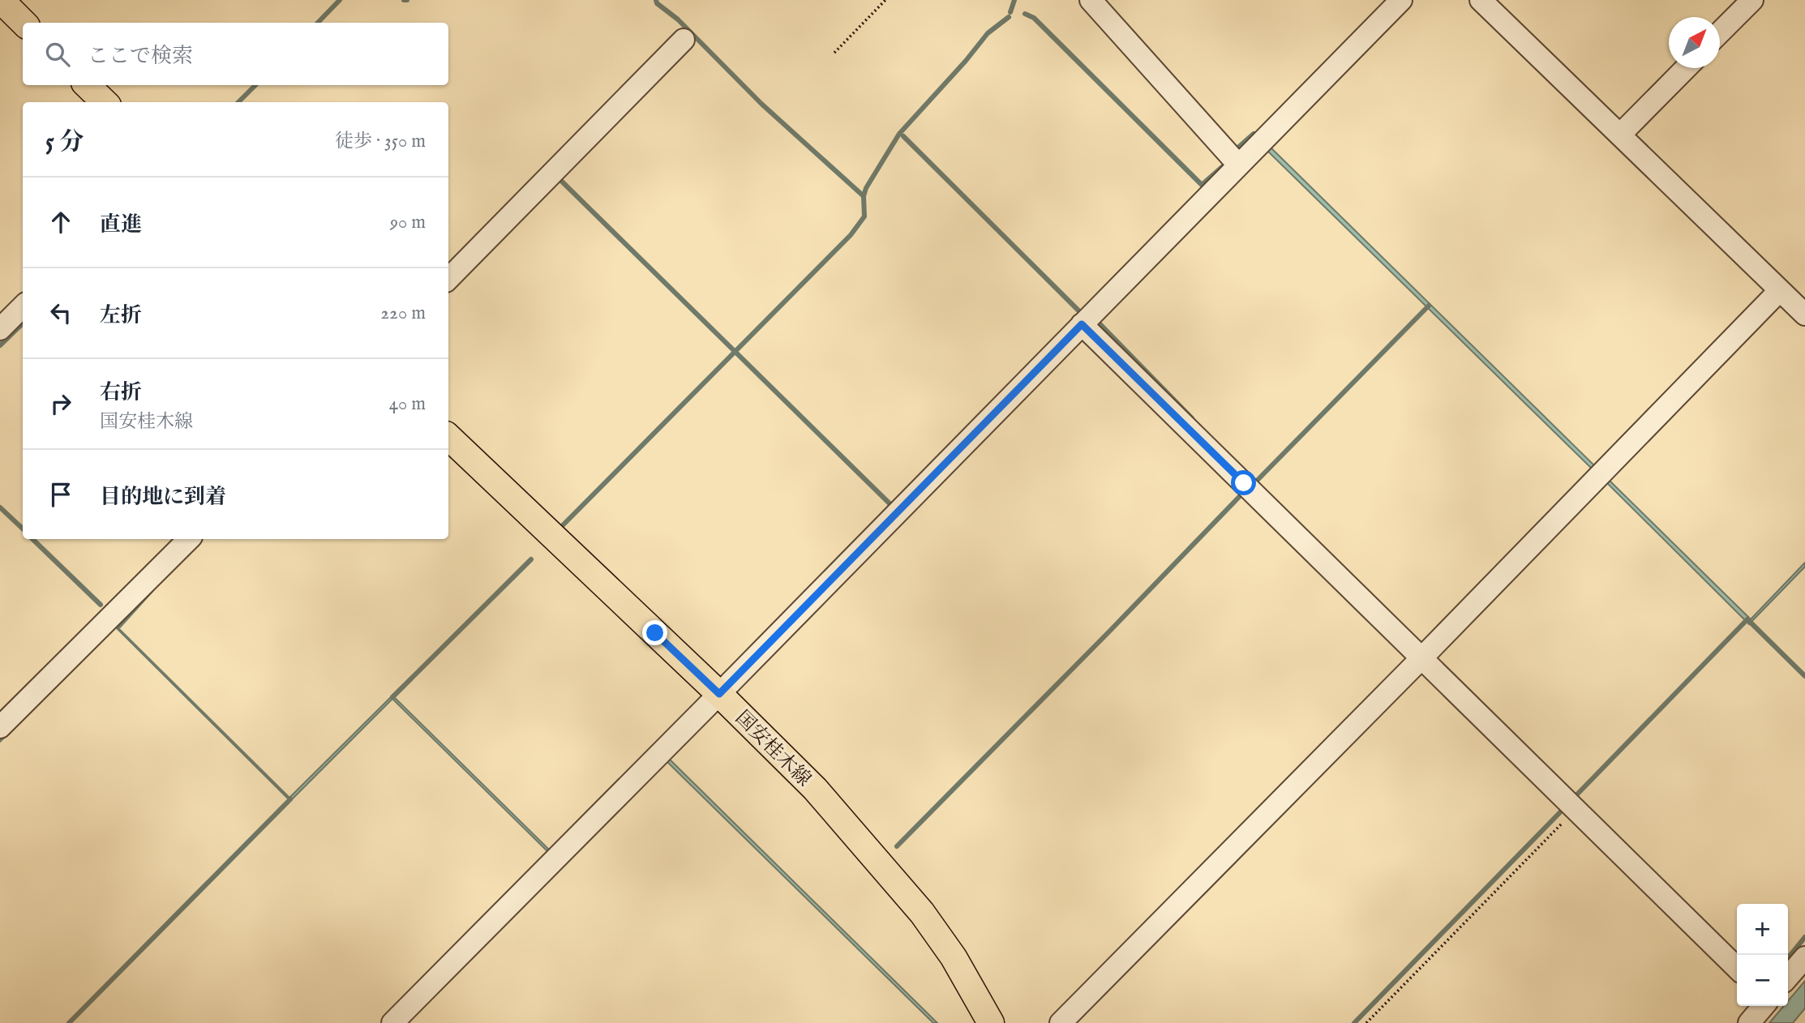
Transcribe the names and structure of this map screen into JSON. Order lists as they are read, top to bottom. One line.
{"streets":{"main road":["国安桂木線"]},"north":"top right","page":{"search":"ここで検索","heading":["5 分","徒歩 · 350 m"],"list":[["直進","90 m"],["左折","220 m"],["右折","国安桂木線","40 m"],"目的地に到着"],"map_buttons":["+","−"]}}
